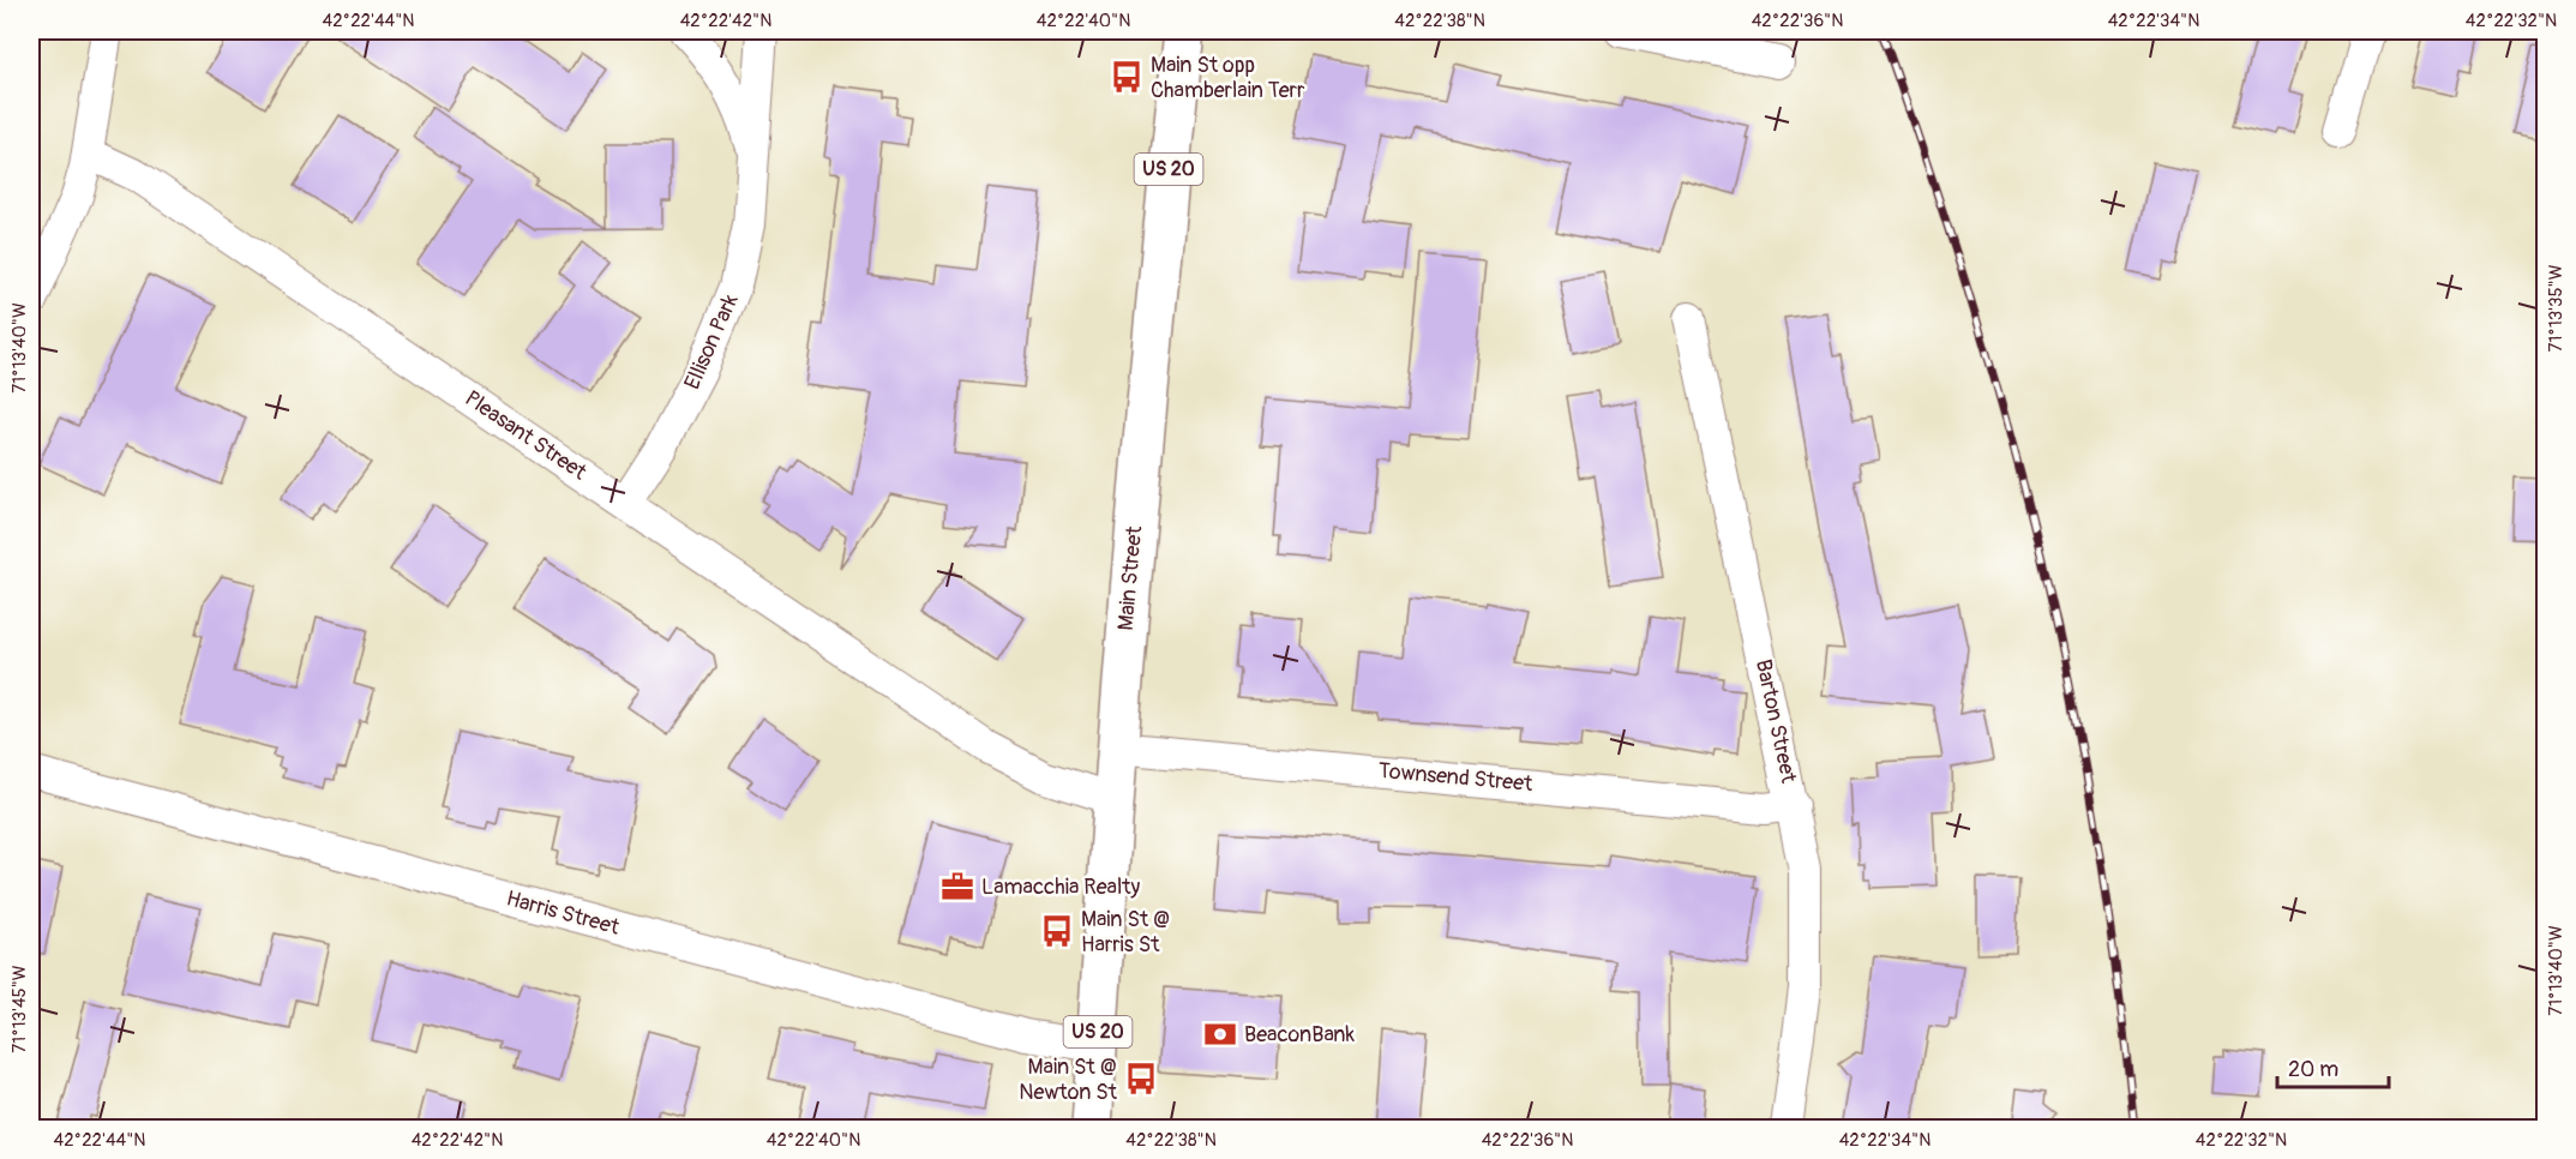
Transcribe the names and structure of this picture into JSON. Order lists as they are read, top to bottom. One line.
{"streets":{"main road":["US 20","Main Street"],"street":["Ellison Park","Pleasant Street","Barton Street","Townsend Street","Harris Street"]},"crossings":[["Ellison Park","Pleasant Street"],["Pleasant Street","Main Street"],["Main Street","Townsend Street"],["Main Street","Harris Street"],["Barton Street","Townsend Street"]],"places":{"bus stop":["Main St opp Chamberlain Terr","Main St @ Harris St","Main St @ Newton St"],"office":["Lamacchia Realty"],"bank":["BeaconBank"]},"scale_bar":"20 m","coordinates":["42°22'44\"N","42°22'42\"N","42°22'40\"N","42°22'38\"N","42°22'36\"N","42°22'34\"N","42°22'32\"N","71°13'35\"W","71°13'40\"W","71°13'45\"W"]}
